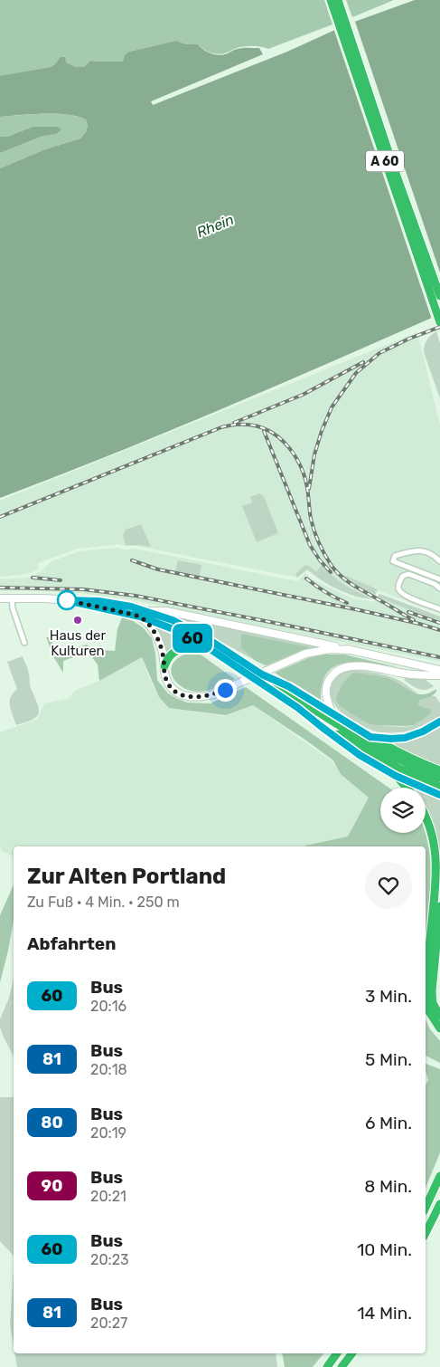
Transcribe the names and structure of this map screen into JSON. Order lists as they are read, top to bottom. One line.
{"streets":{"highway":["A 60"]},"water":["Rhein"],"places":["Haus der Kulturen"],"lines":["bus line 60"],"page":{"on_map":"60","heading":[["Zur Alten Portland","Zu Fuß · 4 Min. · 250 m"],"Abfahrten"],"list":[{"mark":"60","name":"Bus","note":"20:16","value":"3 Min."},{"mark":"81","name":"Bus","note":"20:18","value":"5 Min."},{"mark":"80","name":"Bus","note":"20:19","value":"6 Min."},{"mark":"90","name":"Bus","note":"20:21","value":"8 Min."},{"mark":"60","name":"Bus","note":"20:23","value":"10 Min."},{"mark":"81","name":"Bus","note":"20:27","value":"14 Min."}]}}
